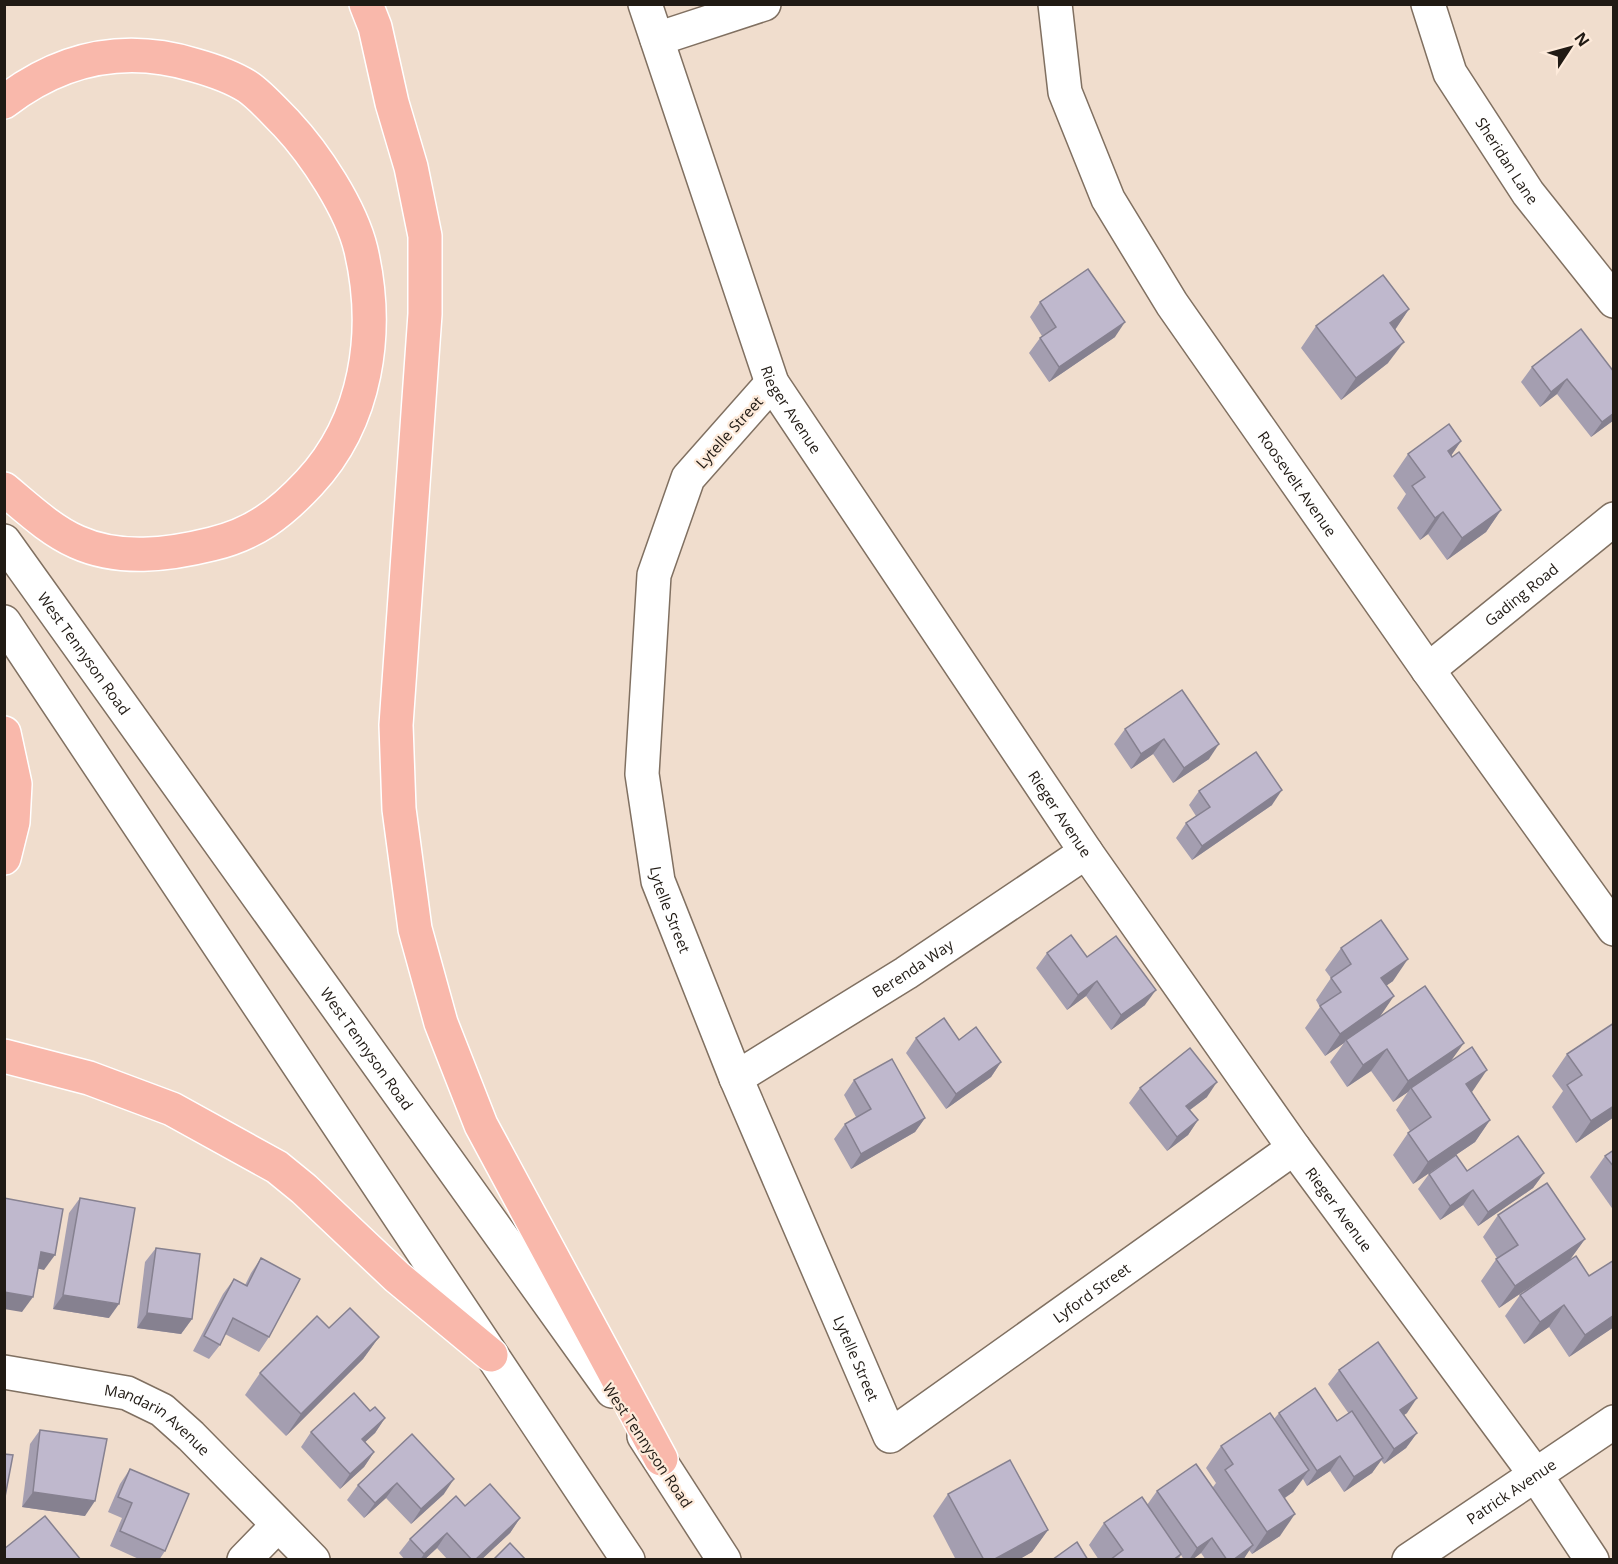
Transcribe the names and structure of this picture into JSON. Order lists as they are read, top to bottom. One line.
{"streets":{"street":["Sheridan Lane","Rieger Avenue","Lytelle Street","Roosevelt Avenue","Gading Road","West Tennyson Road","Berenda Way","Lyford Street","Mandarin Avenue","Patrick Avenue"]},"crossings":[["Rieger Avenue","Lytelle Street"],["Rieger Avenue","Berenda Way"],["Rieger Avenue","Lyford Street"],["Rieger Avenue","Patrick Avenue"],["Lytelle Street","Berenda Way"],["Lytelle Street","Lyford Street"],["Roosevelt Avenue","Gading Road"]],"north":"top right"}
